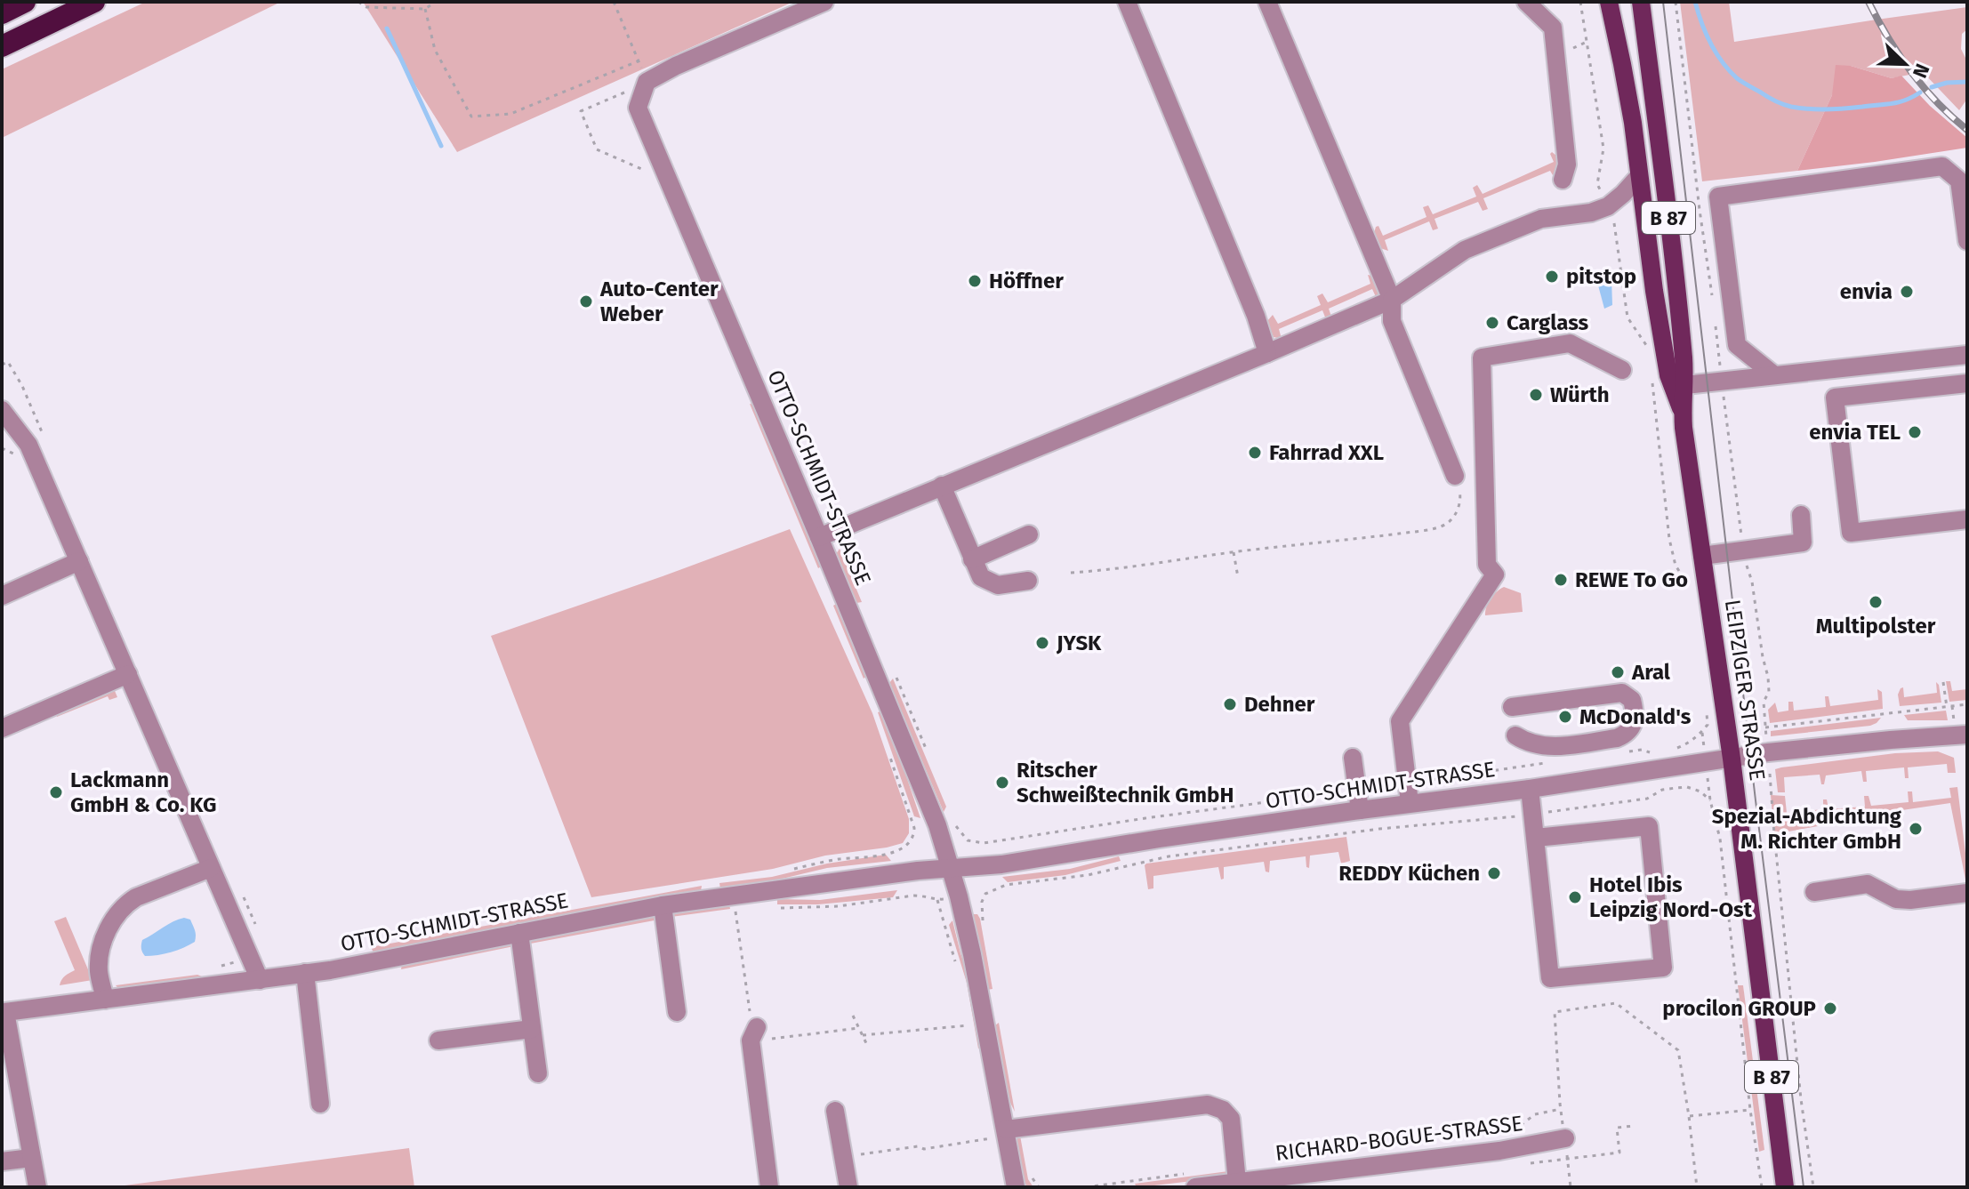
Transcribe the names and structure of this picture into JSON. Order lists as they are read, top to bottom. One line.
{"streets":{"main road":["B 87","LEIPZIGER STRASSE"],"street":["OTTO-SCHMIDT-STRASSE","RICHARD-BOGUE-STRASSE"]},"crossings":[["OTTO-SCHMIDT-STRASSE","LEIPZIGER STRASSE"]],"places":["pitstop","Höffner","envia","Auto-Center Weber","Carglass","Würth","envia TEL","Fahrrad XXL","REWE To Go","Multipolster","JYSK","Aral","Dehner","McDonald's","Ritscher Schweißtechnik GmbH","Lackmann GmbH & Co. KG","Spezial-Abdichtung M. Richter GmbH","REDDY Küchen","Hotel Ibis Leipzig Nord-Ost","procilon GROUP"],"north":"bottom right"}
